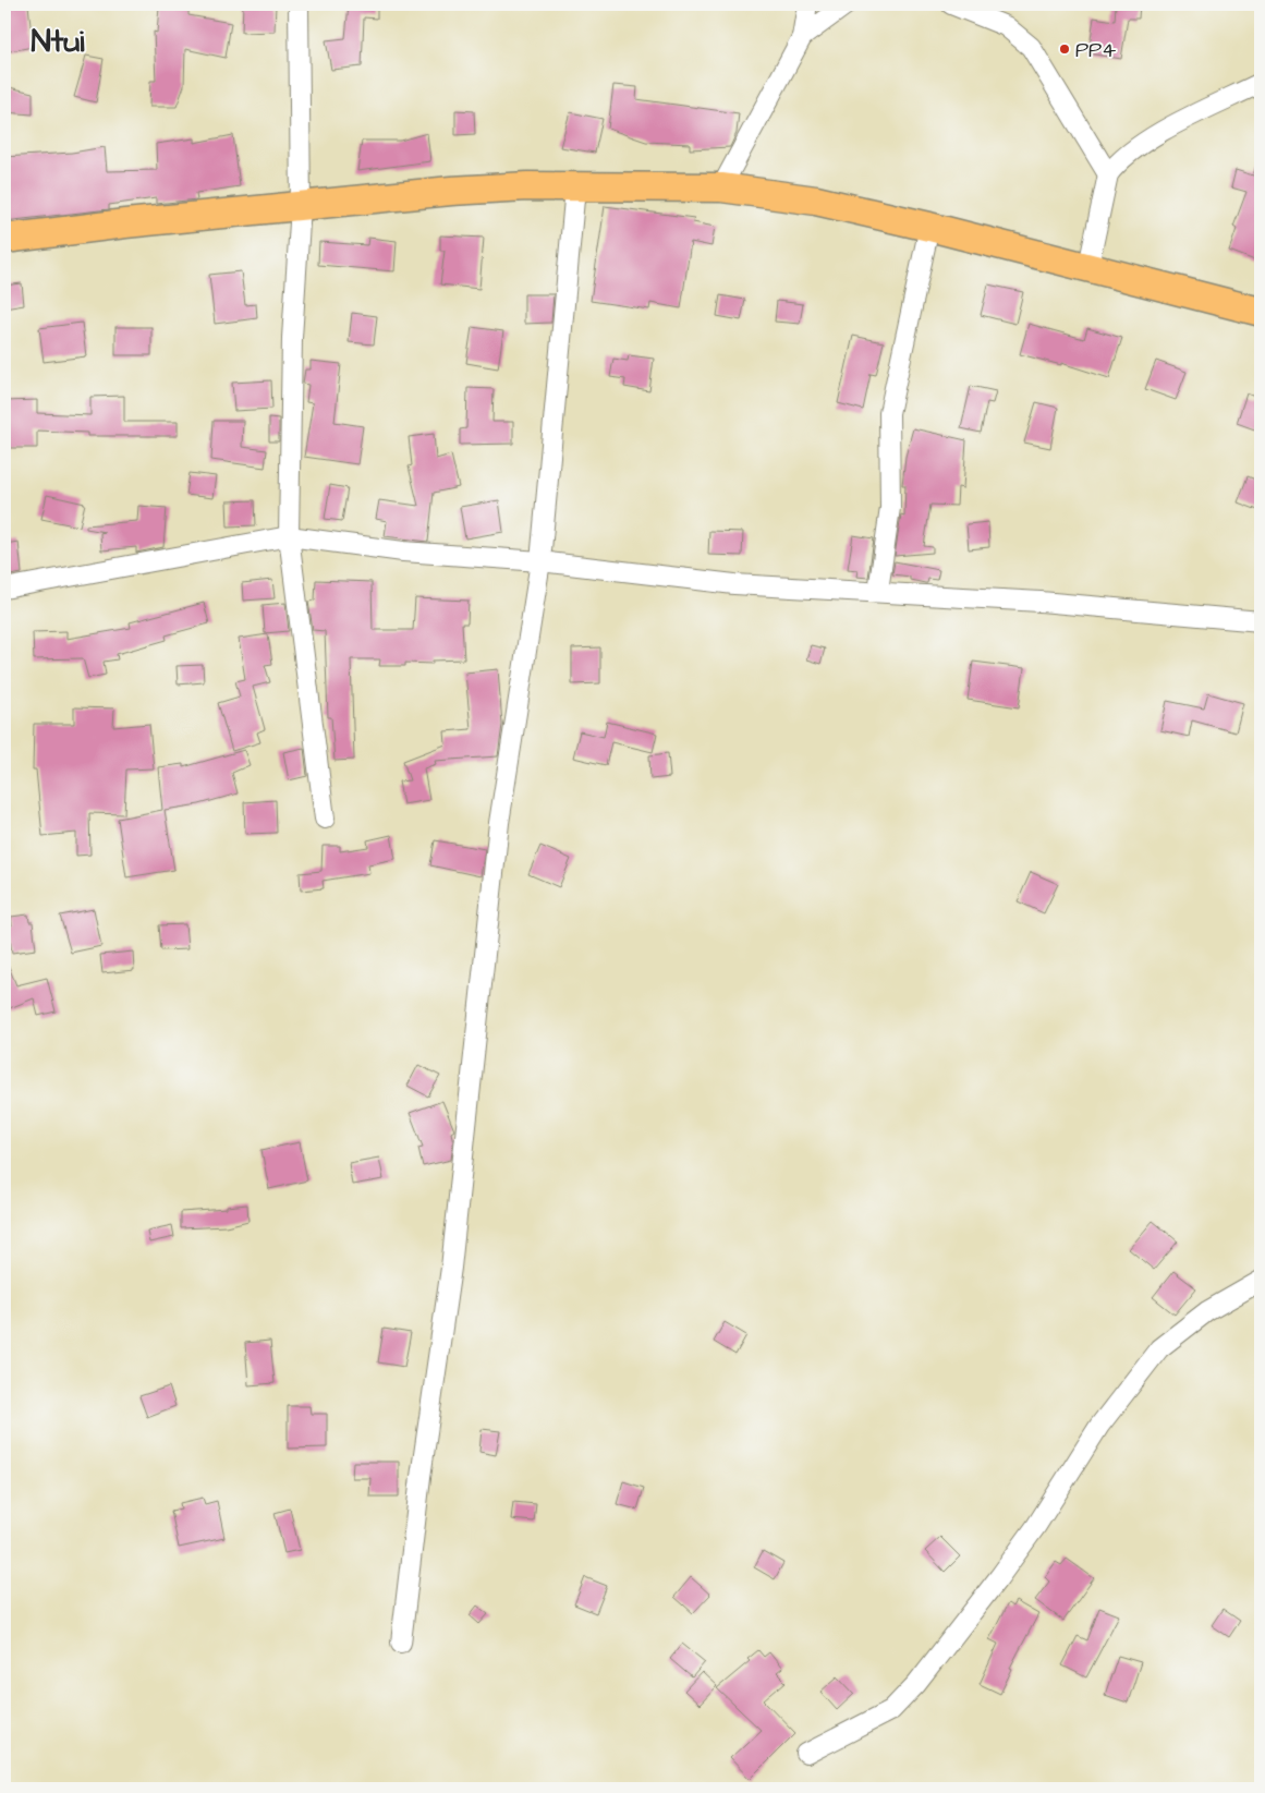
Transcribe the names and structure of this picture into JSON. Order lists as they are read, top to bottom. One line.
{"districts":["Ntui"],"places":["PP4"]}
